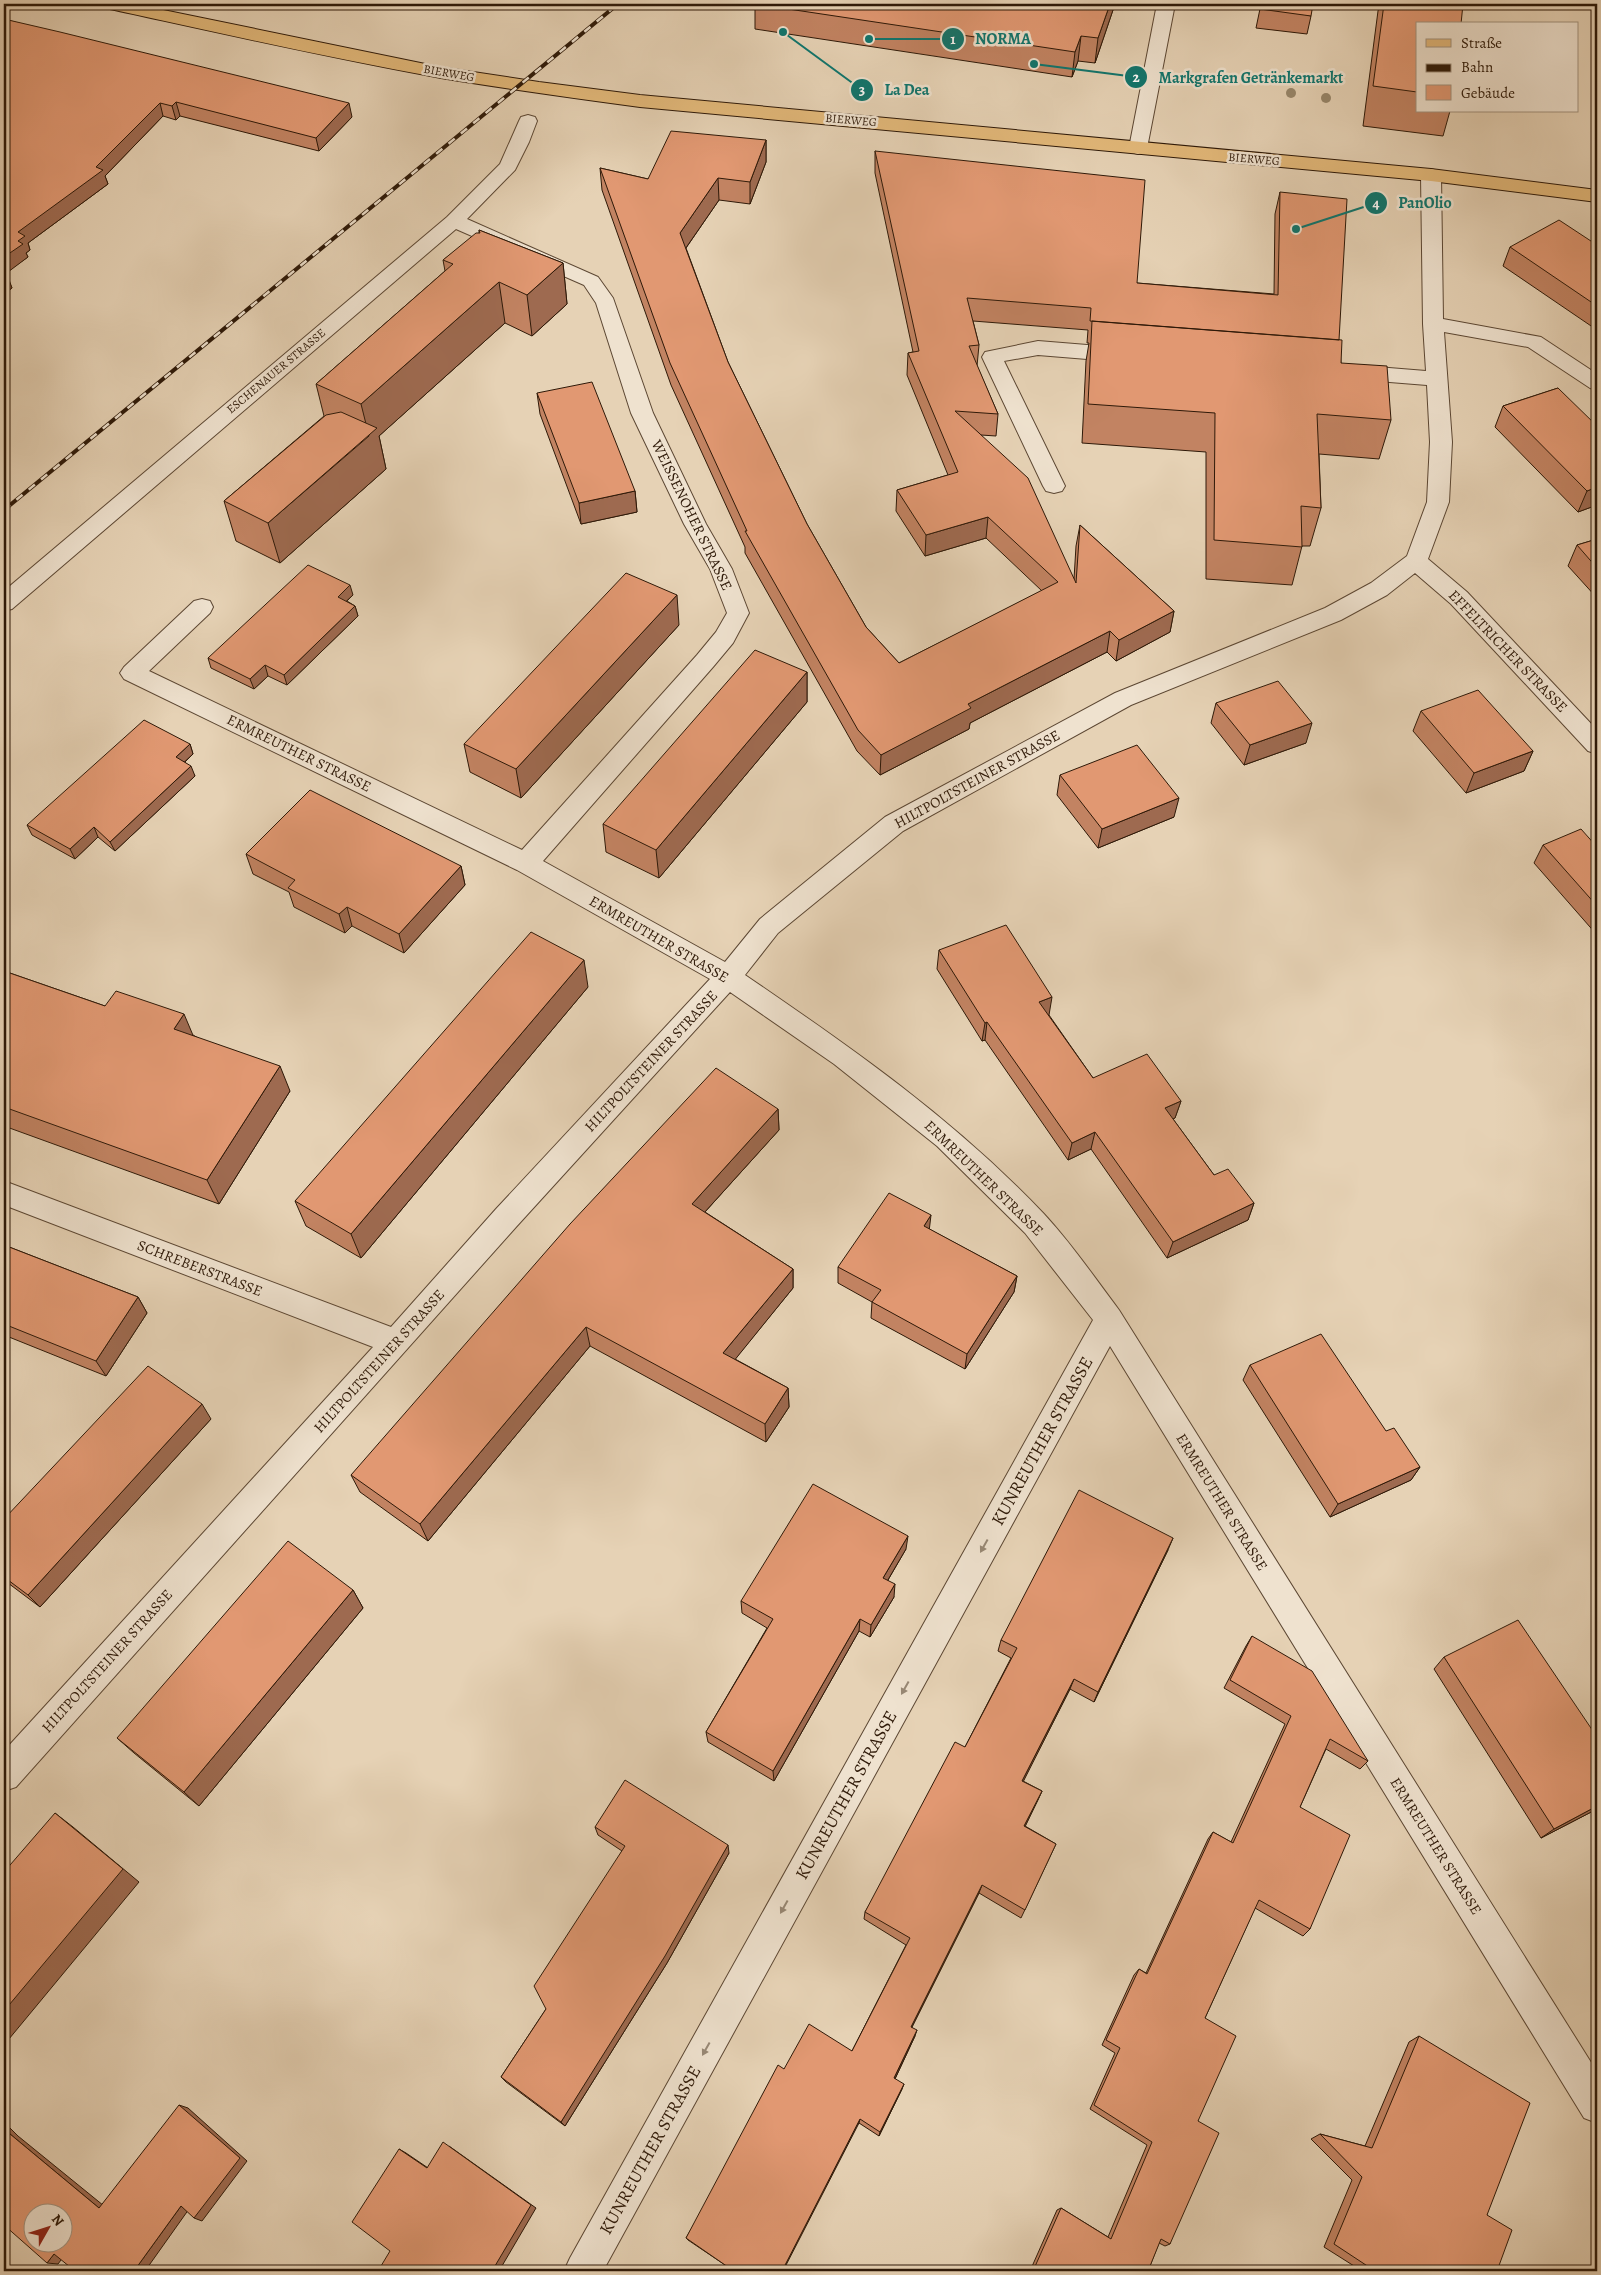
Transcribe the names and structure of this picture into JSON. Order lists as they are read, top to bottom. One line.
{"streets":{"main road":["BIERWEG"],"street":["ESCHENAUER STRASSE","WEISSENOHER STRASSE","EFFELTRICHER STRASSE","ERMREUTHER STRASSE","HILTPOLTSTEINER STRASSE","SCHREBERSTRASSE","KUNREUTHER STRASSE"]},"crossings":[["BIERWEG","HILTPOLTSTEINER STRASSE"],["ESCHENAUER STRASSE","WEISSENOHER STRASSE"],["WEISSENOHER STRASSE","ERMREUTHER STRASSE"],["EFFELTRICHER STRASSE","HILTPOLTSTEINER STRASSE"],["ERMREUTHER STRASSE","HILTPOLTSTEINER STRASSE"],["ERMREUTHER STRASSE","KUNREUTHER STRASSE"],["HILTPOLTSTEINER STRASSE","SCHREBERSTRASSE"]],"one_way":["KUNREUTHER STRASSE"],"places":["La Dea","NORMA","Markgrafen Getränkemarkt","PanOlio"],"legend":["Straße","Bahn","Gebäude"],"north":"top right"}
